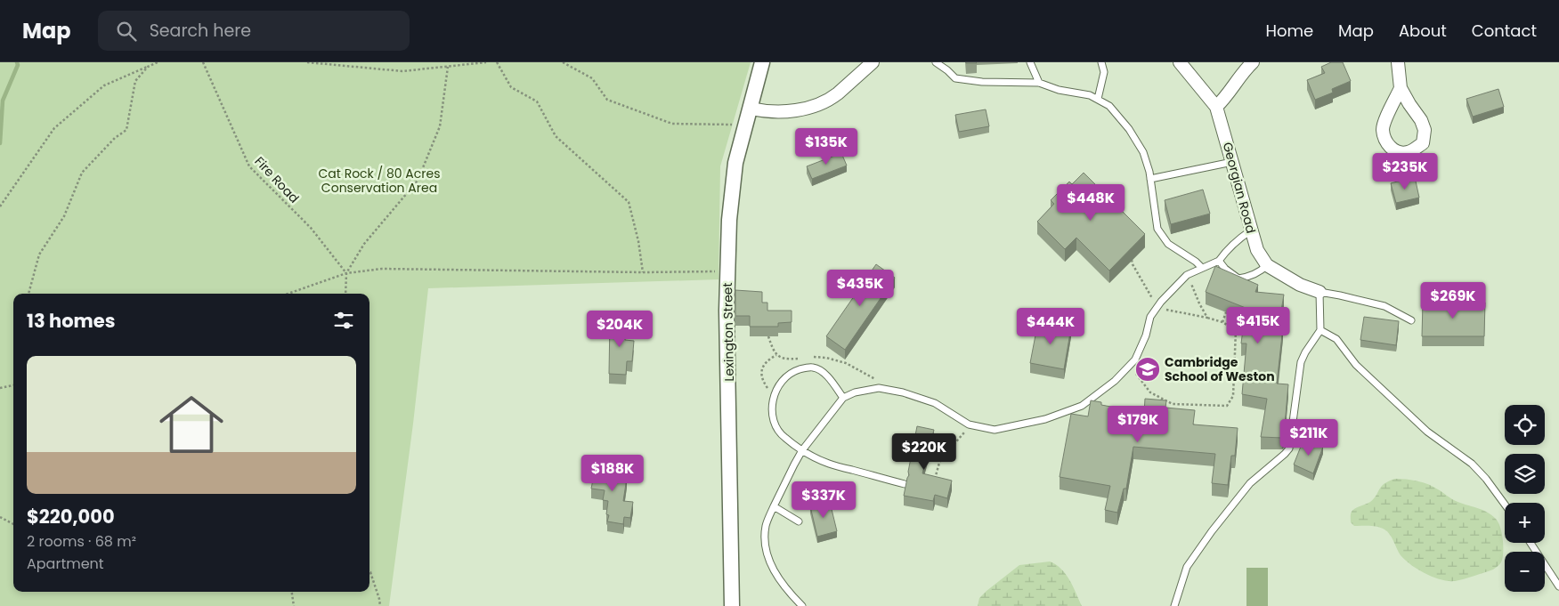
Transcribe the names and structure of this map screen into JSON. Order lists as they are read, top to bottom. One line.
{"streets":{"street":["Georgian Road","Lexington Street"],"path":["Fire Road"]},"parks":["Cat Rock / 80 Acres Conservation Area"],"places":{"school or university":["Cambridge School of Weston"]},"page":{"header":"Map","search":"Search here","nav":["Home","Map","About","Contact"],"price":["$135K","$235K","$448K","$435K","$269K","$415K","$444K","$204K","$179K","$211K","$220K","$188K","$337K"],"heading":"13 homes","list":[{"name":"$220,000","note":"2 rooms · 68 m² · Apartment"}],"map_buttons":["+","−"]}}
